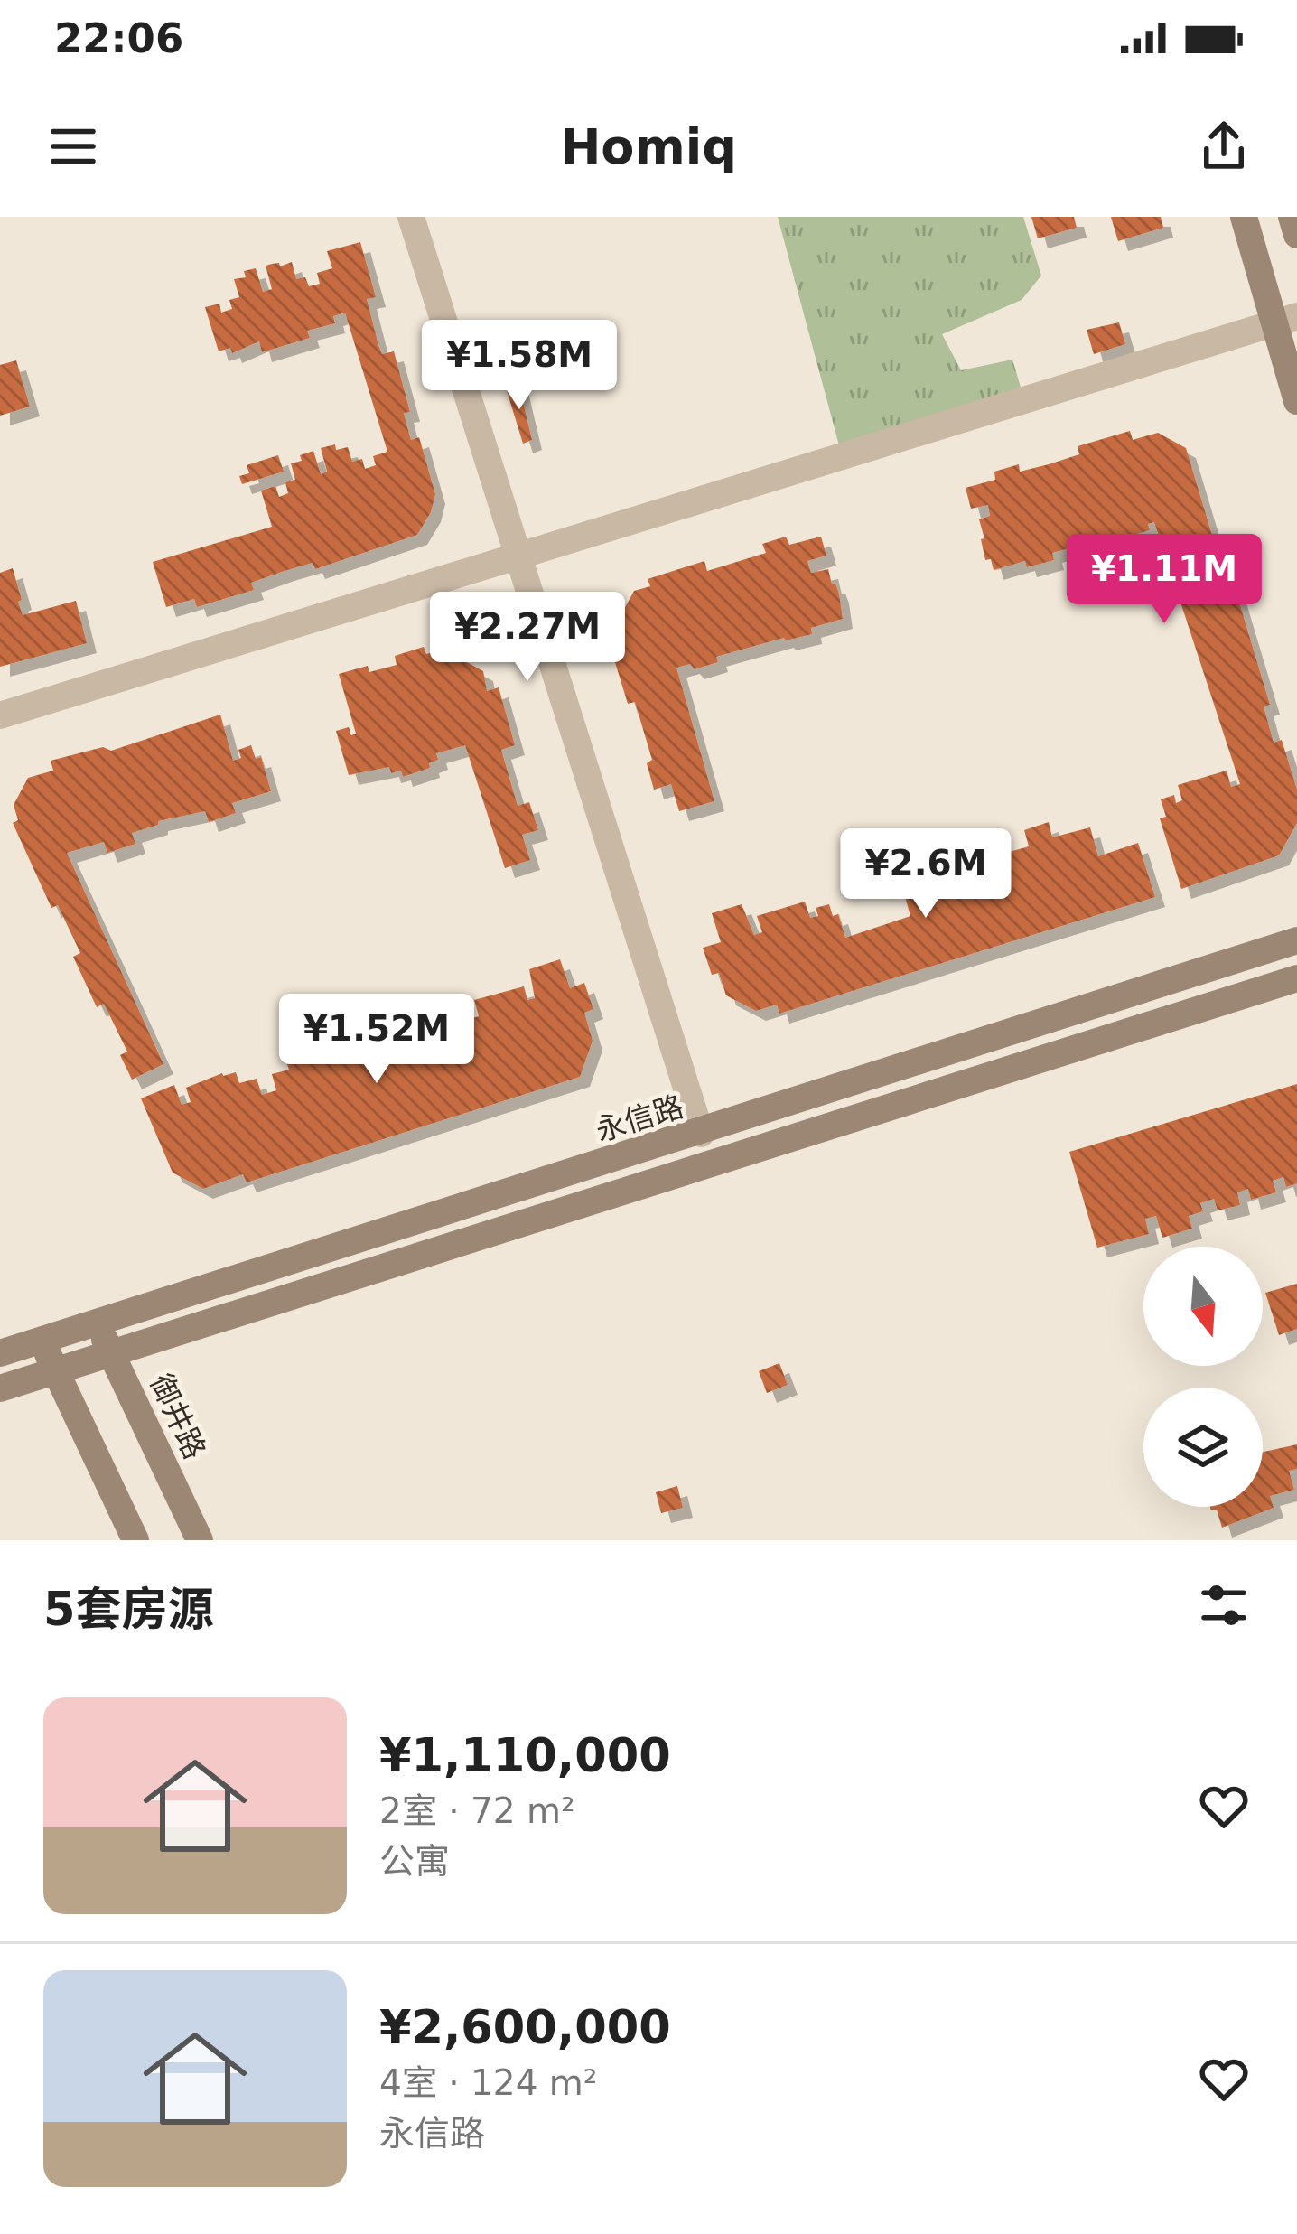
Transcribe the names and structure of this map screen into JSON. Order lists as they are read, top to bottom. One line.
{"streets":{"street":["永信路","御井路"]},"crossings":[["永信路","御井路"]],"north":"bottom","page":{"status":"22:06","header":"Homiq","price":["¥1.58M","¥1.11M","¥2.27M","¥2.6M","¥1.52M"],"heading":"5套房源","list":[{"name":"¥1,110,000","note":"2室 · 72 m² · 公寓"},{"name":"¥2,600,000","note":"4室 · 124 m² · 永信路"}]}}
